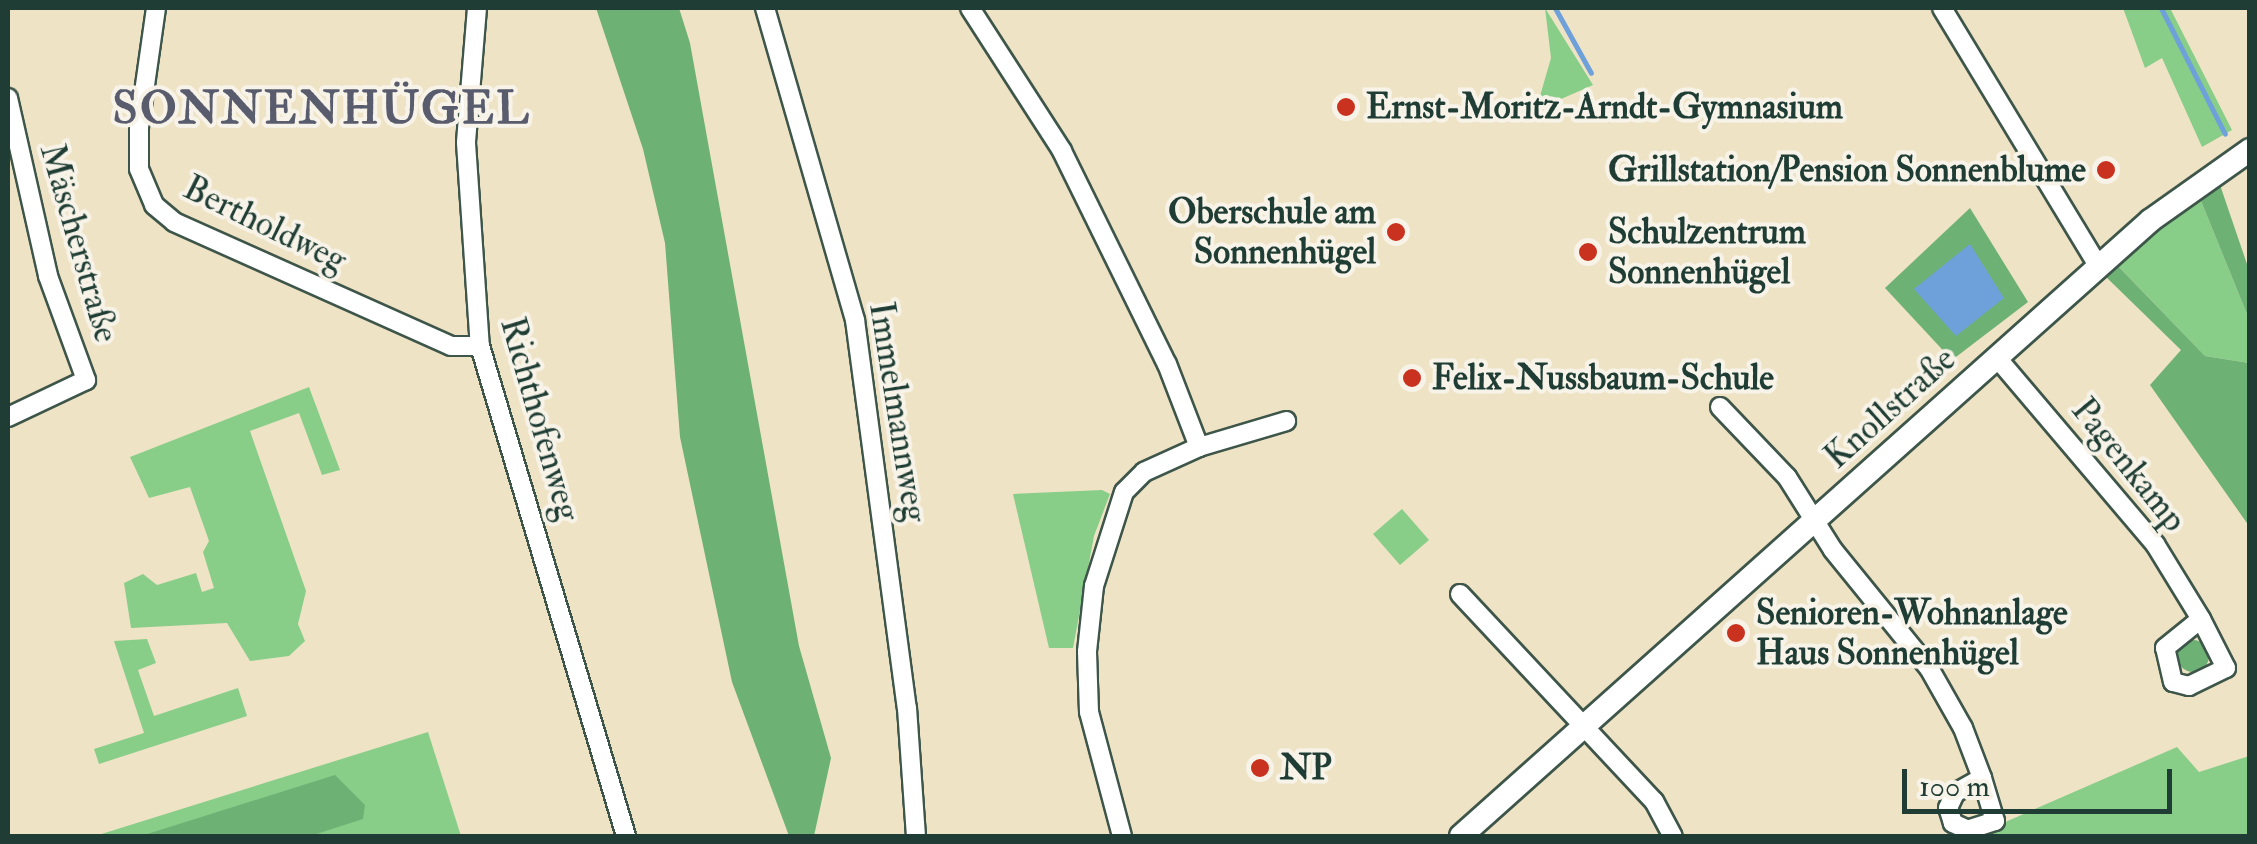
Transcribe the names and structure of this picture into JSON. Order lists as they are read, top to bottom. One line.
{"streets":{"street":["Bertholdweg","Mäscherstraße","Knollstraße","Immelmannweg","Richthofenweg","Pagenkamp"]},"crossings":[["Bertholdweg","Richthofenweg"],["Knollstraße","Pagenkamp"]],"districts":["SONNENHÜGEL"],"places":["Ernst-Moritz-Arndt-Gymnasium","Grillstation/Pension Sonnenblume","Oberschule am Sonnenhügel","Schulzentrum Sonnenhügel","Felix-Nussbaum-Schule","Senioren-Wohnanlage Haus Sonnenhügel","NP"],"scale_bar":"100 m"}
